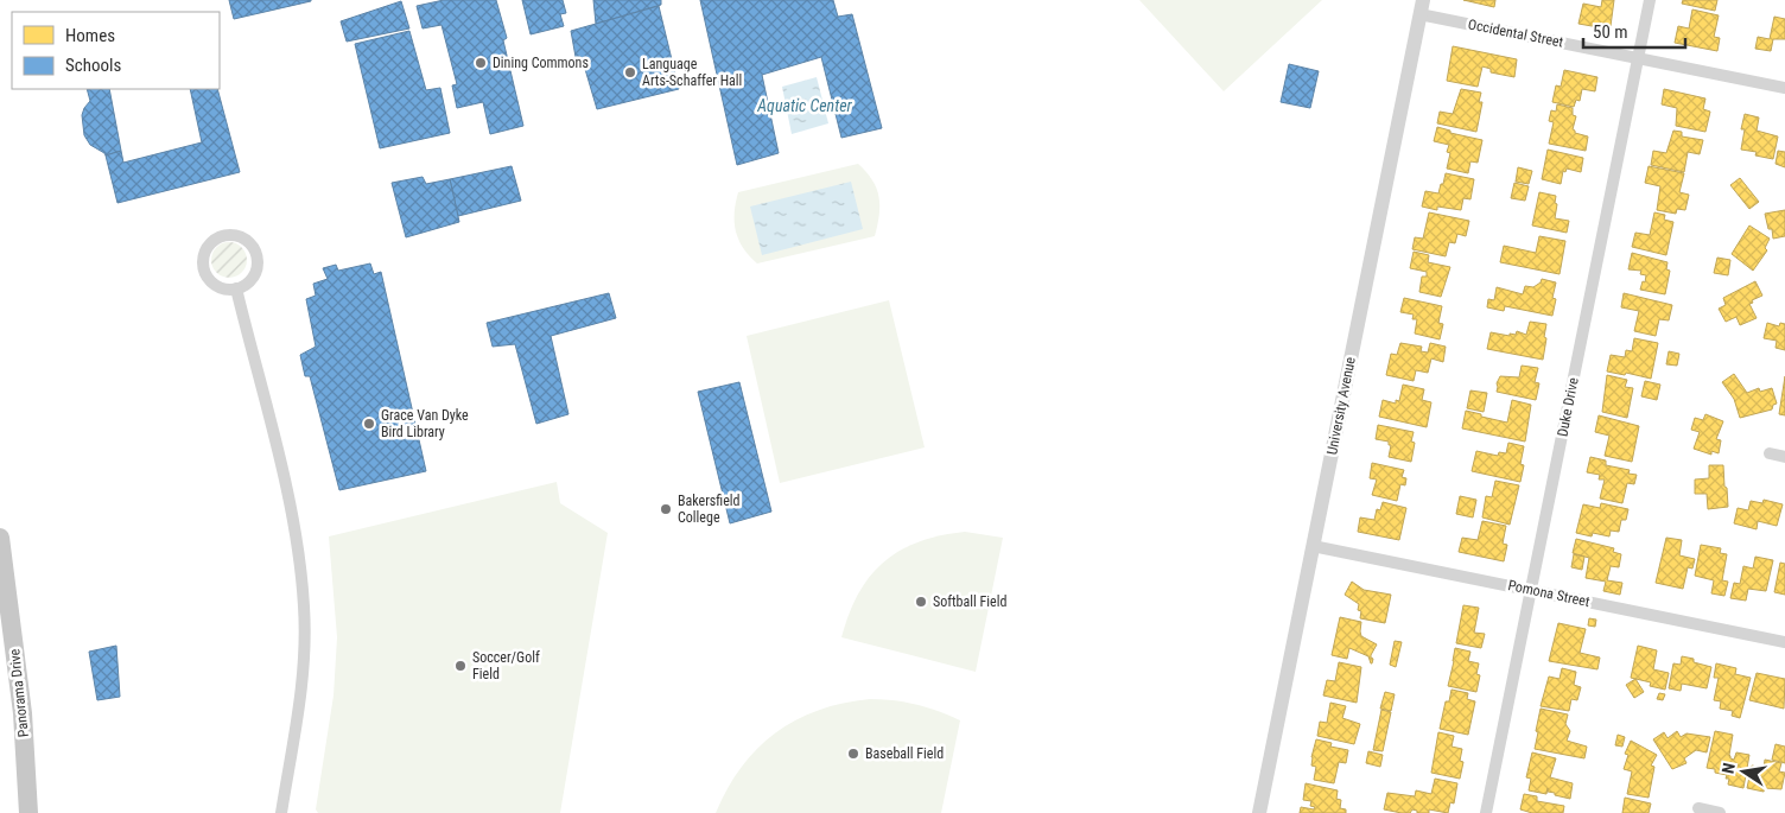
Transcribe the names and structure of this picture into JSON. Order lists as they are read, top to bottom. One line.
{"streets":{"main road":["Panorama Drive"],"street":["Occidental Street","University Avenue","Duke Drive","Pomona Street"]},"crossings":[["Occidental Street","University Avenue"],["Occidental Street","Duke Drive"],["University Avenue","Pomona Street"],["Duke Drive","Pomona Street"]],"water":["Aquatic Center"],"places":["Dining Commons","Language Arts-Schaffer Hall","Grace Van Dyke Bird Library","Bakersfield College","Softball Field","Soccer/Golf Field","Baseball Field"],"legend":["Homes","Schools"],"scale_bar":"50 m","north":"left"}
